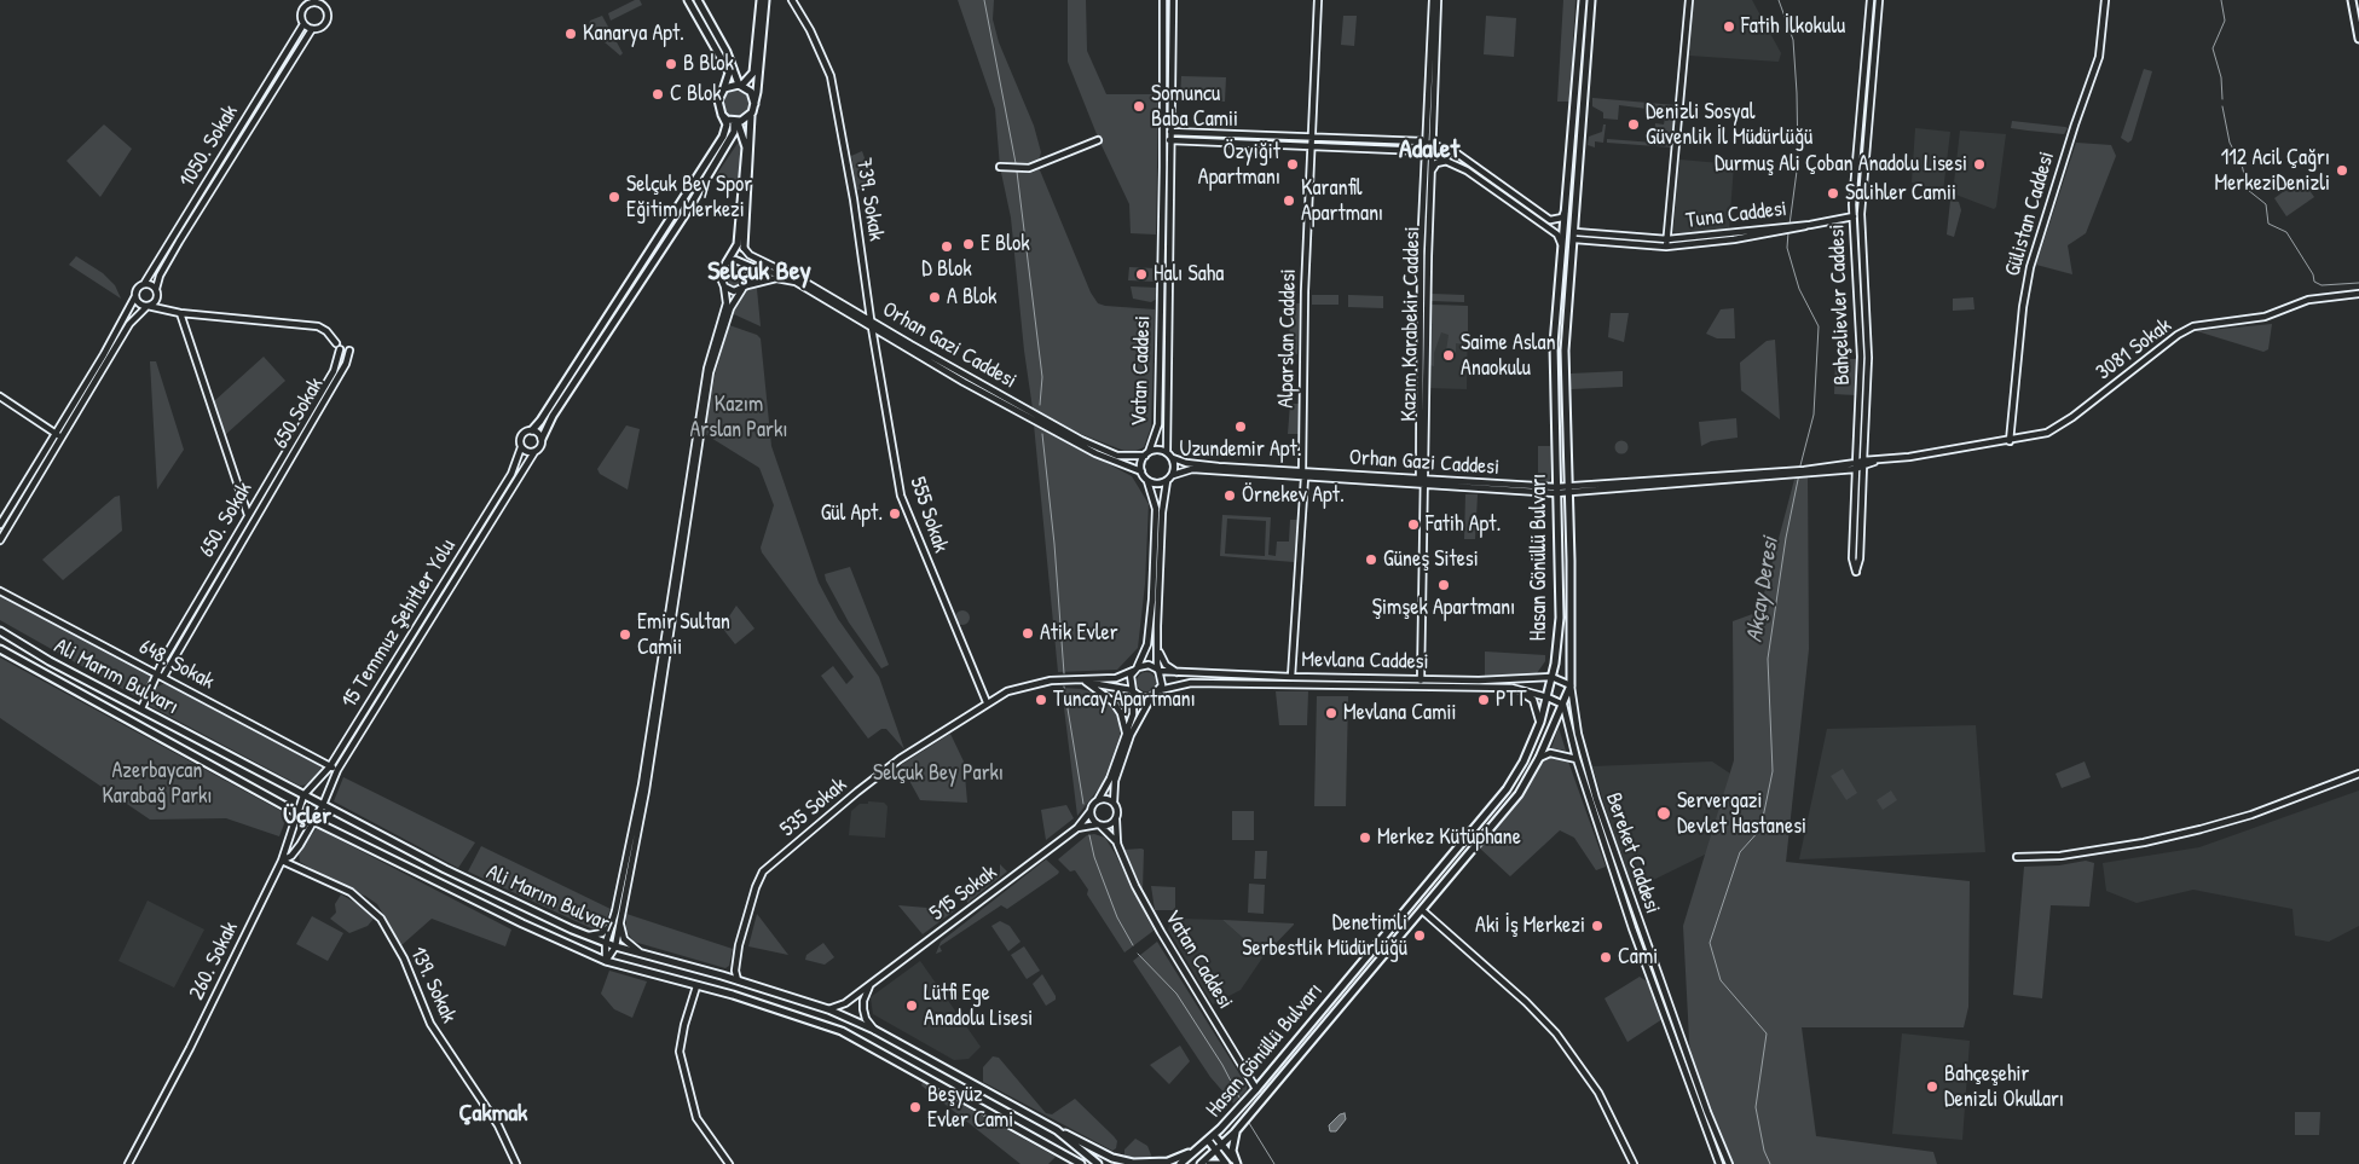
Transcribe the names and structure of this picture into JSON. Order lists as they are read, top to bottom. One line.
{"streets":{"main road":["Hasan Gönüllü Bulvarı","Ali Marım Bulvarı"],"street":["1050. Sokak","739. Sokak","Gülistan Caddesi","Tuna Caddesi","Bahçelievler Caddesi","Kazım Karabekir Caddesi","Alparslan Caddesi","Orhan Gazi Caddesi","3081 Sokak","Vatan Caddesi","650 Sokak","555 Sokak","650. Sokak","15 Temmuz Şehitler Yolu","Mevlana Caddesi","648. Sokak","535 Sokak","Bereket Caddesi","515 Sokak","260. Sokak","139. Sokak"]},"crossings":[["739. Sokak","Orhan Gazi Caddesi"],["739. Sokak","555 Sokak"],["Gülistan Caddesi","3081 Sokak"],["Tuna Caddesi","Bahçelievler Caddesi"],["Tuna Caddesi","Hasan Gönüllü Bulvarı"],["Bahçelievler Caddesi","Orhan Gazi Caddesi"],["Bahçelievler Caddesi","3081 Sokak"],["Kazım Karabekir Caddesi","Orhan Gazi Caddesi"],["Kazım Karabekir Caddesi","Mevlana Caddesi"],["Alparslan Caddesi","Orhan Gazi Caddesi"],["Alparslan Caddesi","Mevlana Caddesi"],["Orhan Gazi Caddesi","3081 Sokak"],["Orhan Gazi Caddesi","Vatan Caddesi"],["Orhan Gazi Caddesi","555 Sokak"],["Orhan Gazi Caddesi","Hasan Gönüllü Bulvarı"],["Vatan Caddesi","Hasan Gönüllü Bulvarı"],["650 Sokak","648. Sokak"],["555 Sokak","535 Sokak"],["650. Sokak","648. Sokak"],["650. Sokak","Ali Marım Bulvarı"],["Hasan Gönüllü Bulvarı","Mevlana Caddesi"],["Hasan Gönüllü Bulvarı","Bereket Caddesi"],["15 Temmuz Şehitler Yolu","648. Sokak"],["15 Temmuz Şehitler Yolu","Ali Marım Bulvarı"],["15 Temmuz Şehitler Yolu","260. Sokak"],["15 Temmuz Şehitler Yolu","139. Sokak"],["Mevlana Caddesi","535 Sokak"],["Mevlana Caddesi","Bereket Caddesi"],["Ali Marım Bulvarı","515 Sokak"],["260. Sokak","139. Sokak"]],"districts":["Adalet","Selçuk Bey","Üçler","Çakmak"],"water":["Akçay Deresi"],"parks":["Kazım Arslan Parkı","Azerbaycan Karabağ Parkı","Selçuk Bey Parkı"],"places":["Fatih İlkokulu","Kanarya Apt.","B Blok","C Blok","Somuncu Baba Camii","Denizli Sosyal Güvenlik İl Müdürlüğü","Özyiğit Apartmanı","Durmuş Ali Çoban Anadolu Lisesi","112 Acil Çağrı MerkeziDenizli","Salihler Camii","Selçuk Bey Spor Eğitim Merkezi","Karanfil Apartmanı","E Blok","D Blok","Halı Saha","A Blok","Saime Aslan Anaokulu","Uzundemir Apt.","Örnekev Apt.","Gül Apt.","Fatih Apt.","Güneş Sitesi","Şimşek Apartmanı","Atik Evler","Emir Sultan Camii","Tuncay Apartmanı","PTT","Mevlana Camii","Servergazi Devlet Hastanesi","Merkez Kütüphane","Aki İş Merkezi","Denetimli Serbestlik Müdürlüğü","Cami","Lütfi Ege Anadolu Lisesi","Bahçeşehir Denizli Okulları","Beşyüz Evler Cami"]}
